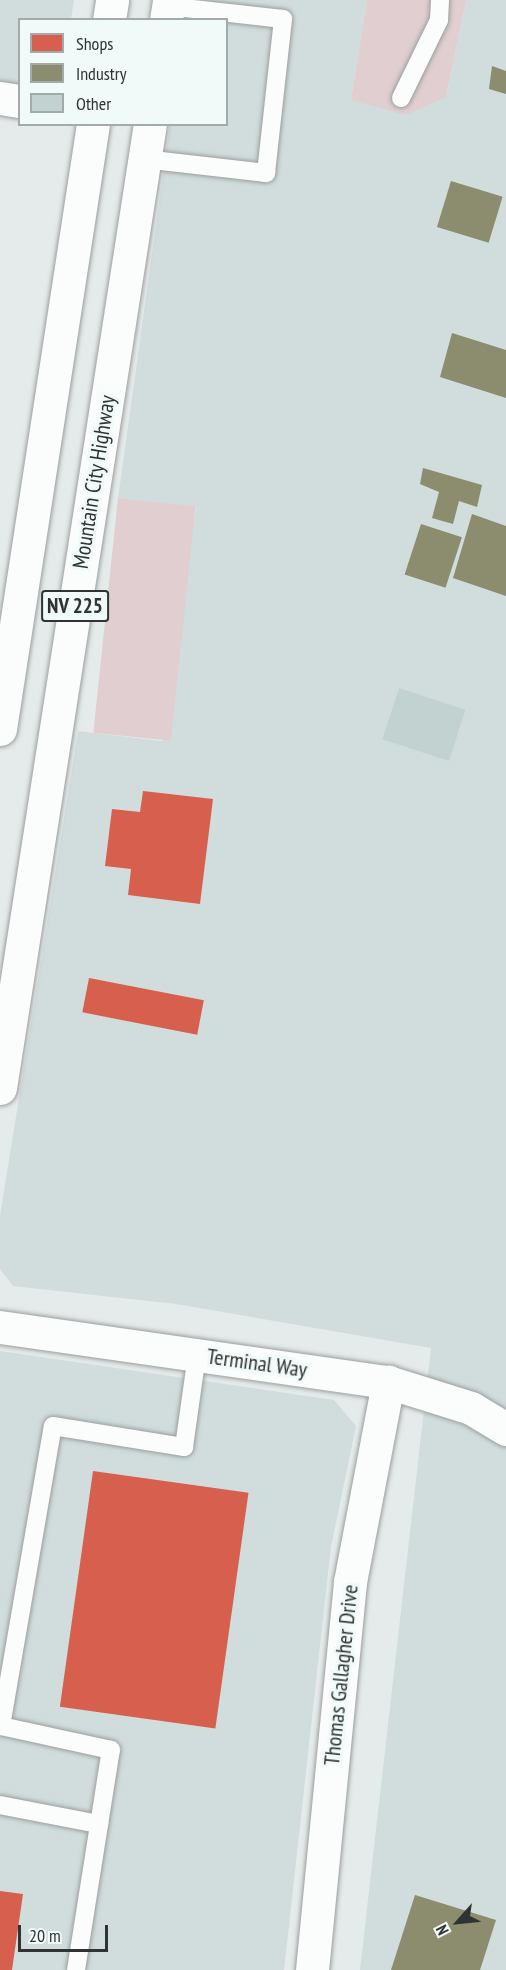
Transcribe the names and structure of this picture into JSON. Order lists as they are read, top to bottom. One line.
{"streets":{"main road":["Mountain City Highway","NV 225","Terminal Way","Thomas Gallagher Drive"]},"crossings":[["Terminal Way","Thomas Gallagher Drive"]],"legend":["Shops","Industry","Other"],"scale_bar":"20 m","north":"bottom left"}
